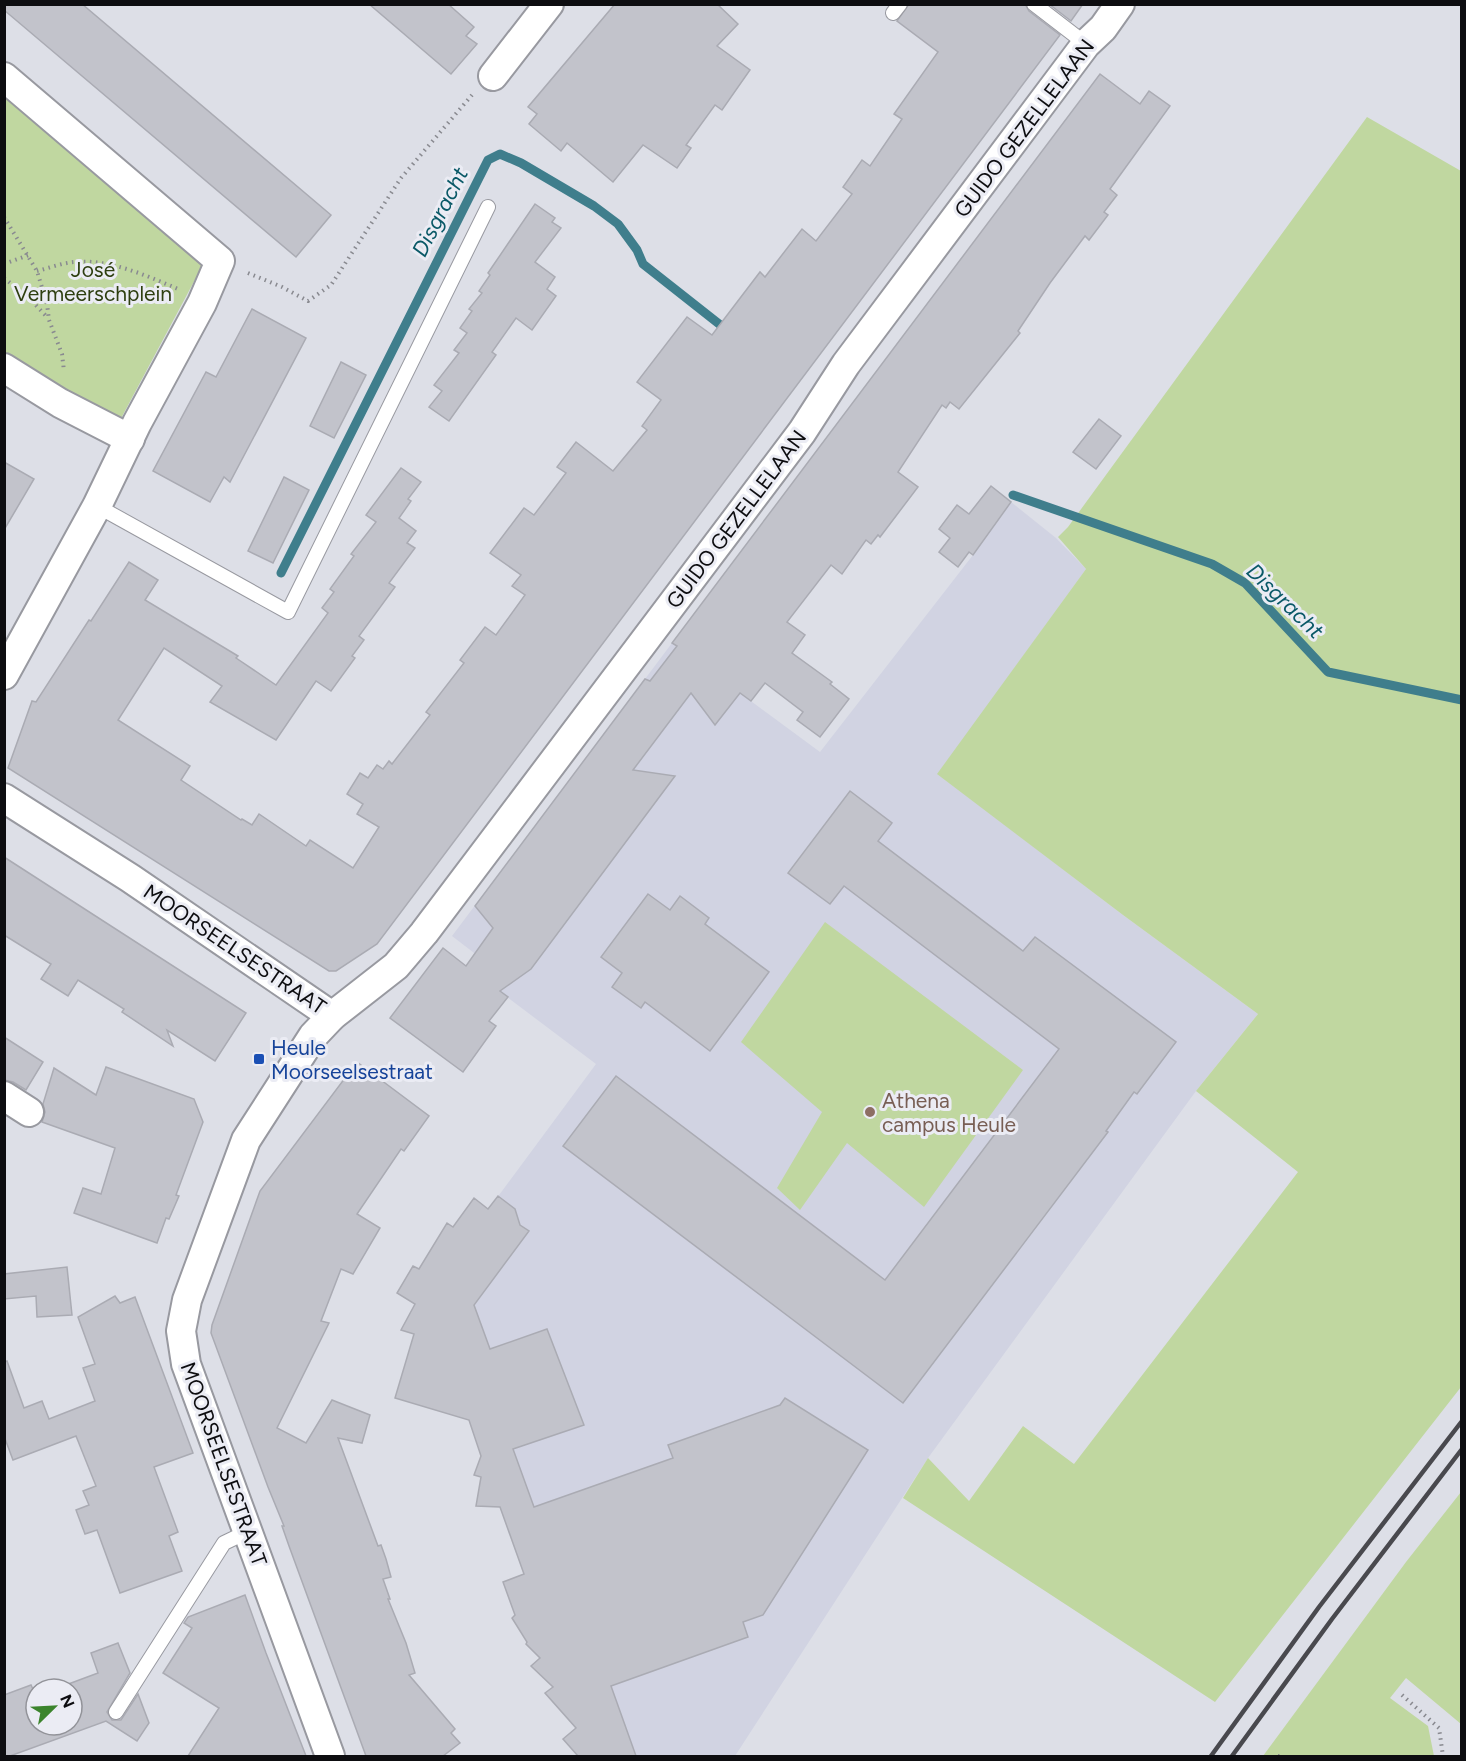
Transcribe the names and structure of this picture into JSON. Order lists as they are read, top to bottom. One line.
{"streets":{"street":["GUIDO GEZELLELAAN","MOORSEELSESTRAAT"]},"crossings":[["GUIDO GEZELLELAAN","MOORSEELSESTRAAT"]],"water":["Disgracht"],"parks":["José Vermeerschplein"],"places":{"transit":["Heule Moorseelsestraat"],"other":["Athena campus Heule"]},"north":"top right"}
